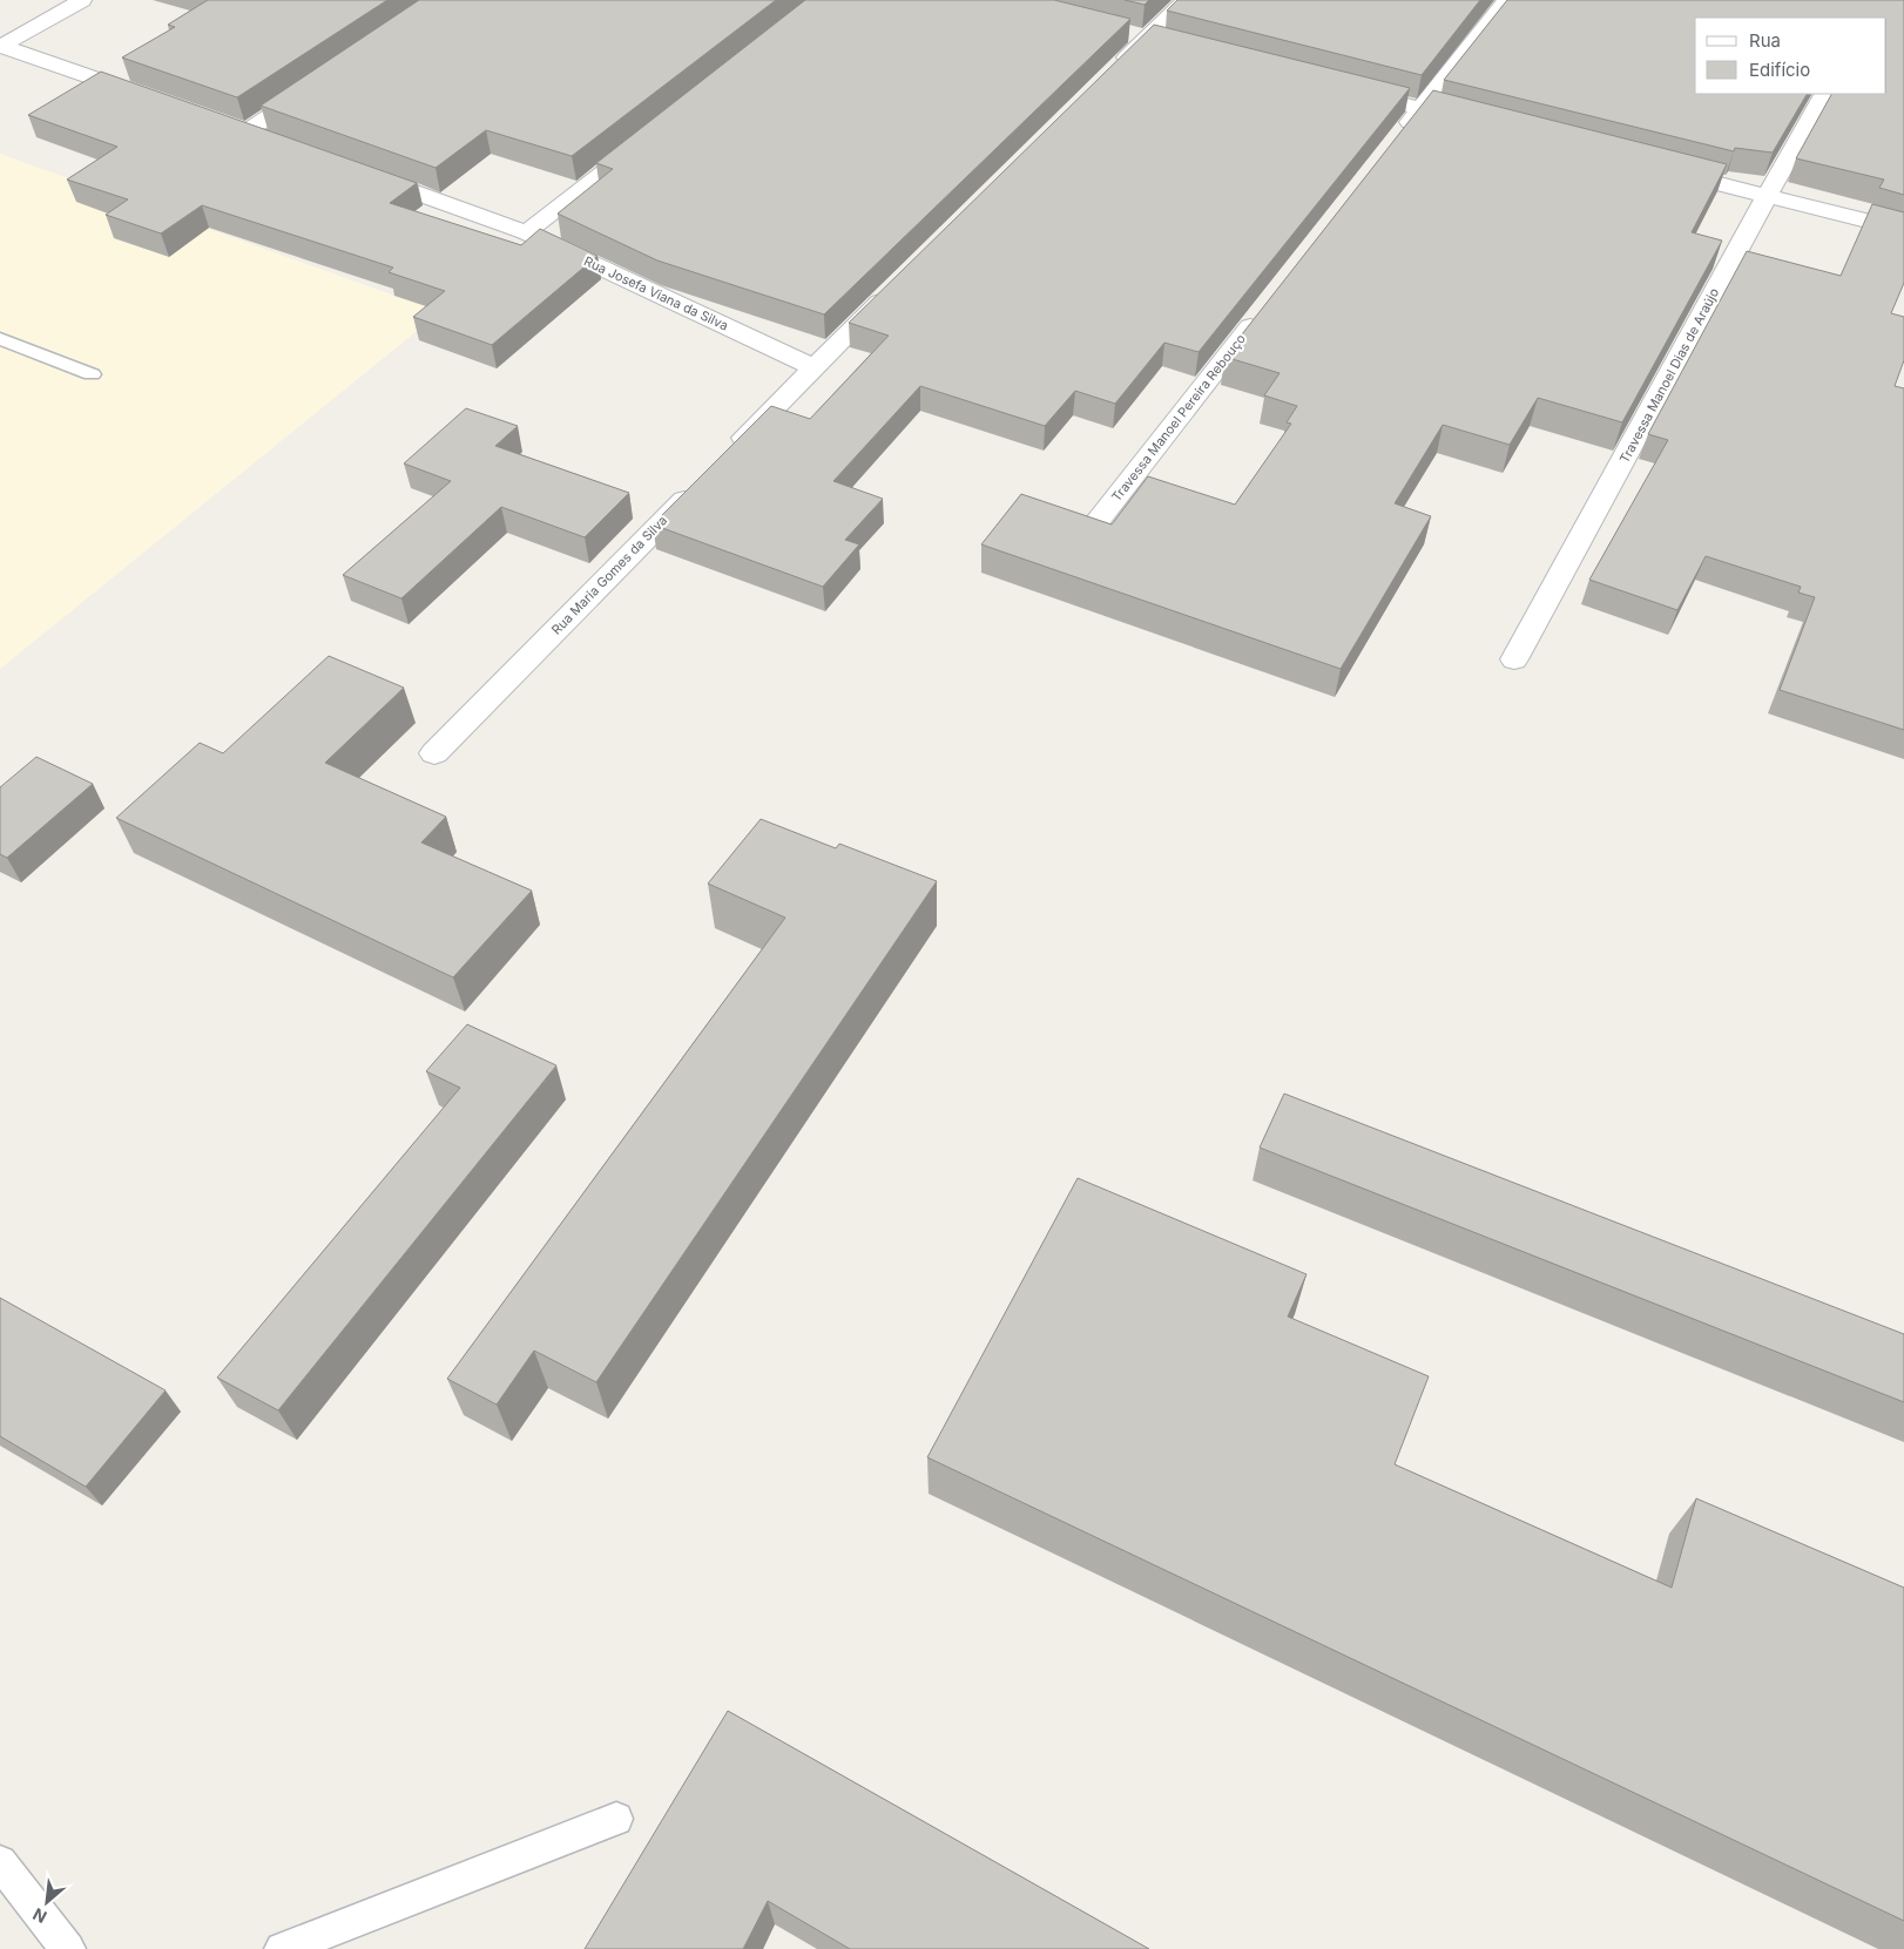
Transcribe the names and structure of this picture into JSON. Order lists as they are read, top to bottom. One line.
{"streets":{"street":["Rua Josefa Viana da Silva","Travessa Manoel Dias de Araújo","Travessa Manoel Pereira Rebouço","Rua Maria Gomes da Silva"]},"legend":["Rua","Edifício"],"north":"bottom left"}
